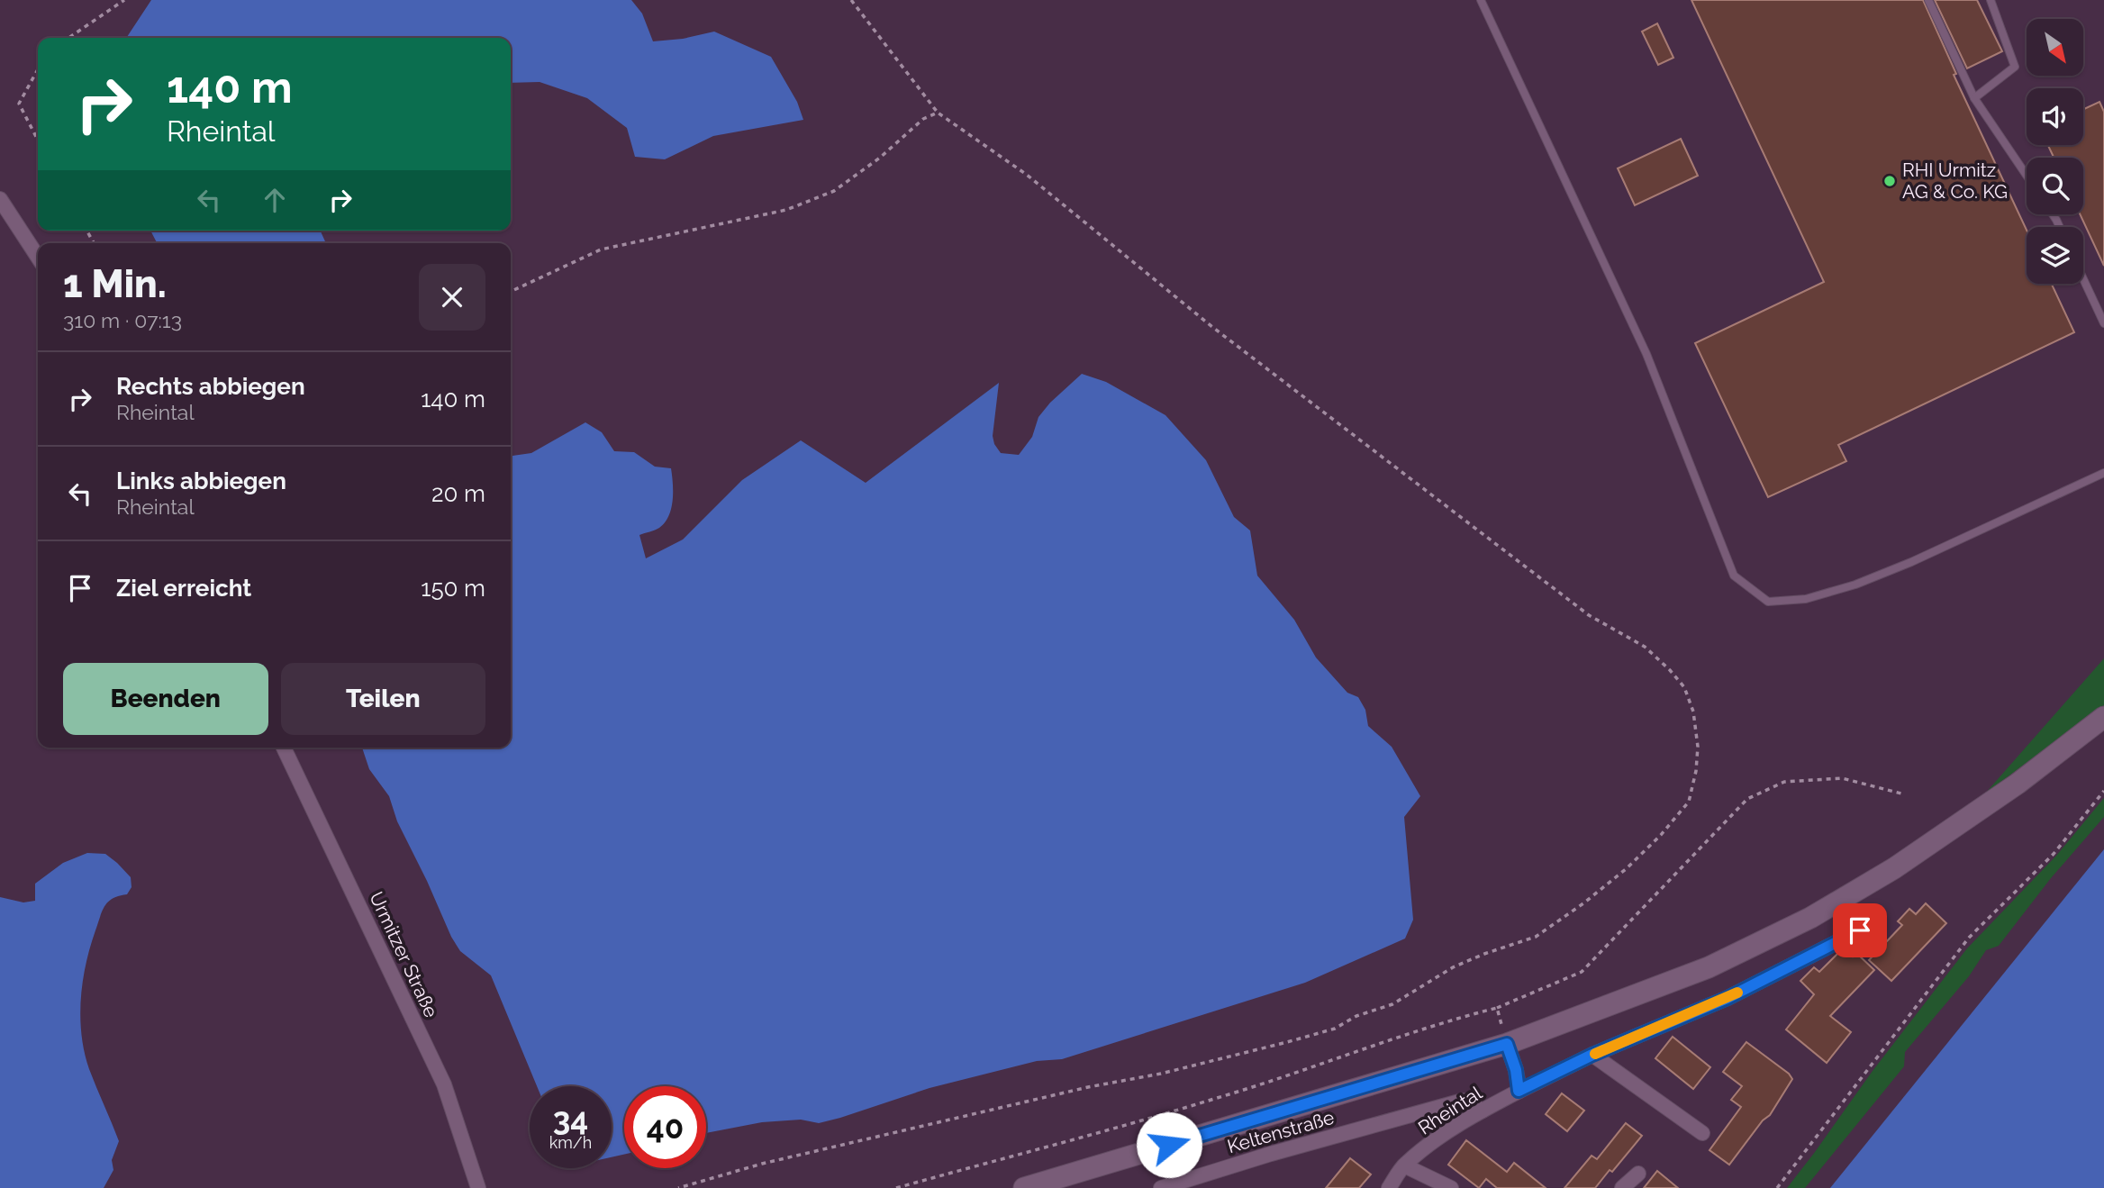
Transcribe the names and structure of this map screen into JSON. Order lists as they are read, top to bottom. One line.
{"streets":{"street":["Urmitzer Straße","Rheintal","Keltenstraße"]},"crossings":[["Rheintal","Keltenstraße"]],"places":["RHI Urmitz AG & Co. KG"],"north":"bottom right","page":{"turn":["140 m","Rheintal"],"heading":["1 Min.","310 m · 07:13"],"list":[{"name":"Rechts abbiegen","note":"Rheintal","value":"140 m"},{"name":"Links abbiegen","note":"Rheintal","value":"20 m"},{"name":"Ziel erreicht","value":"150 m"}],"buttons":["Beenden","Teilen"],"speed":"34 km/h","limit":"40"}}
